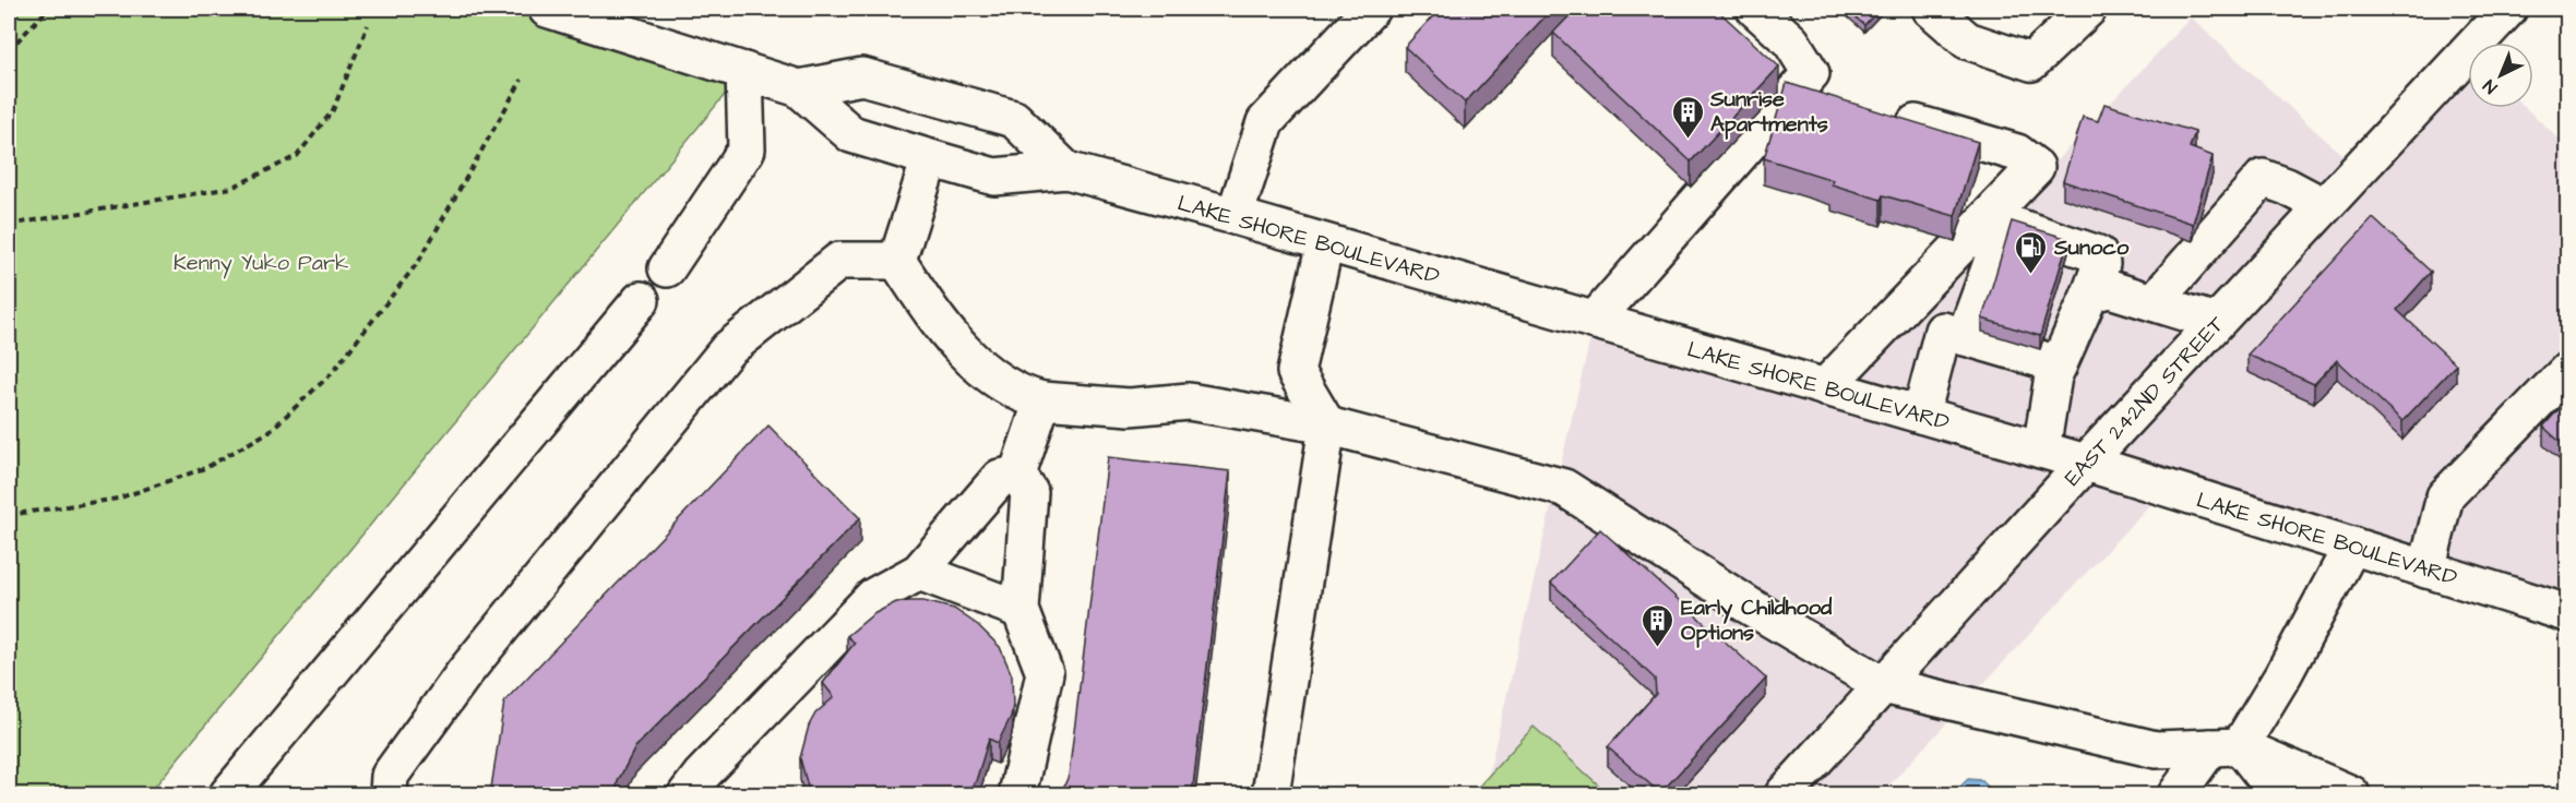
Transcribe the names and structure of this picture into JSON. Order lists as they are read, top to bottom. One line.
{"streets":{"main road":["LAKE SHORE BOULEVARD","EAST 242ND STREET"]},"crossings":[["LAKE SHORE BOULEVARD","EAST 242ND STREET"]],"parks":["Kenny Yuko Park"],"places":{"building":["Sunrise Apartments","Early Childhood Options"],"fuel station":["Sunoco"]},"north":"bottom left"}
